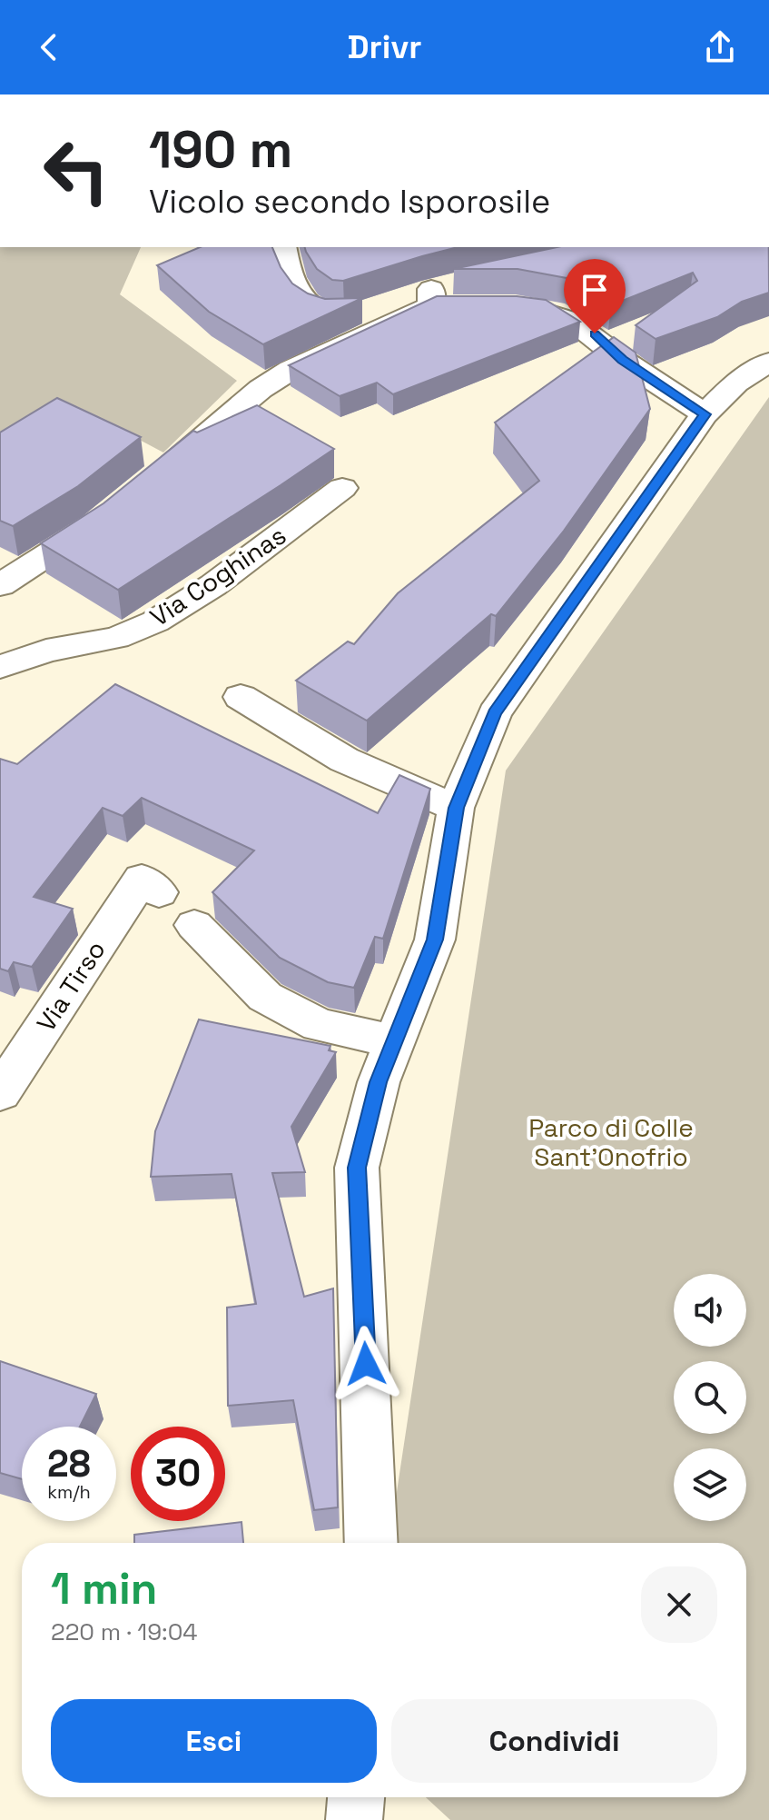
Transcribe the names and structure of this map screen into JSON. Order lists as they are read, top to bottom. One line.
{"streets":{"street":["Via Coghinas","Via Tirso"]},"parks":["Parco di Colle Sant'Onofrio"],"page":{"header":"Drivr","turn":["190 m","Vicolo secondo Isporosile"],"speed":"28 km/h","limit":"30","heading":["1 min","220 m · 19:04"],"buttons":["Esci","Condividi"]}}
